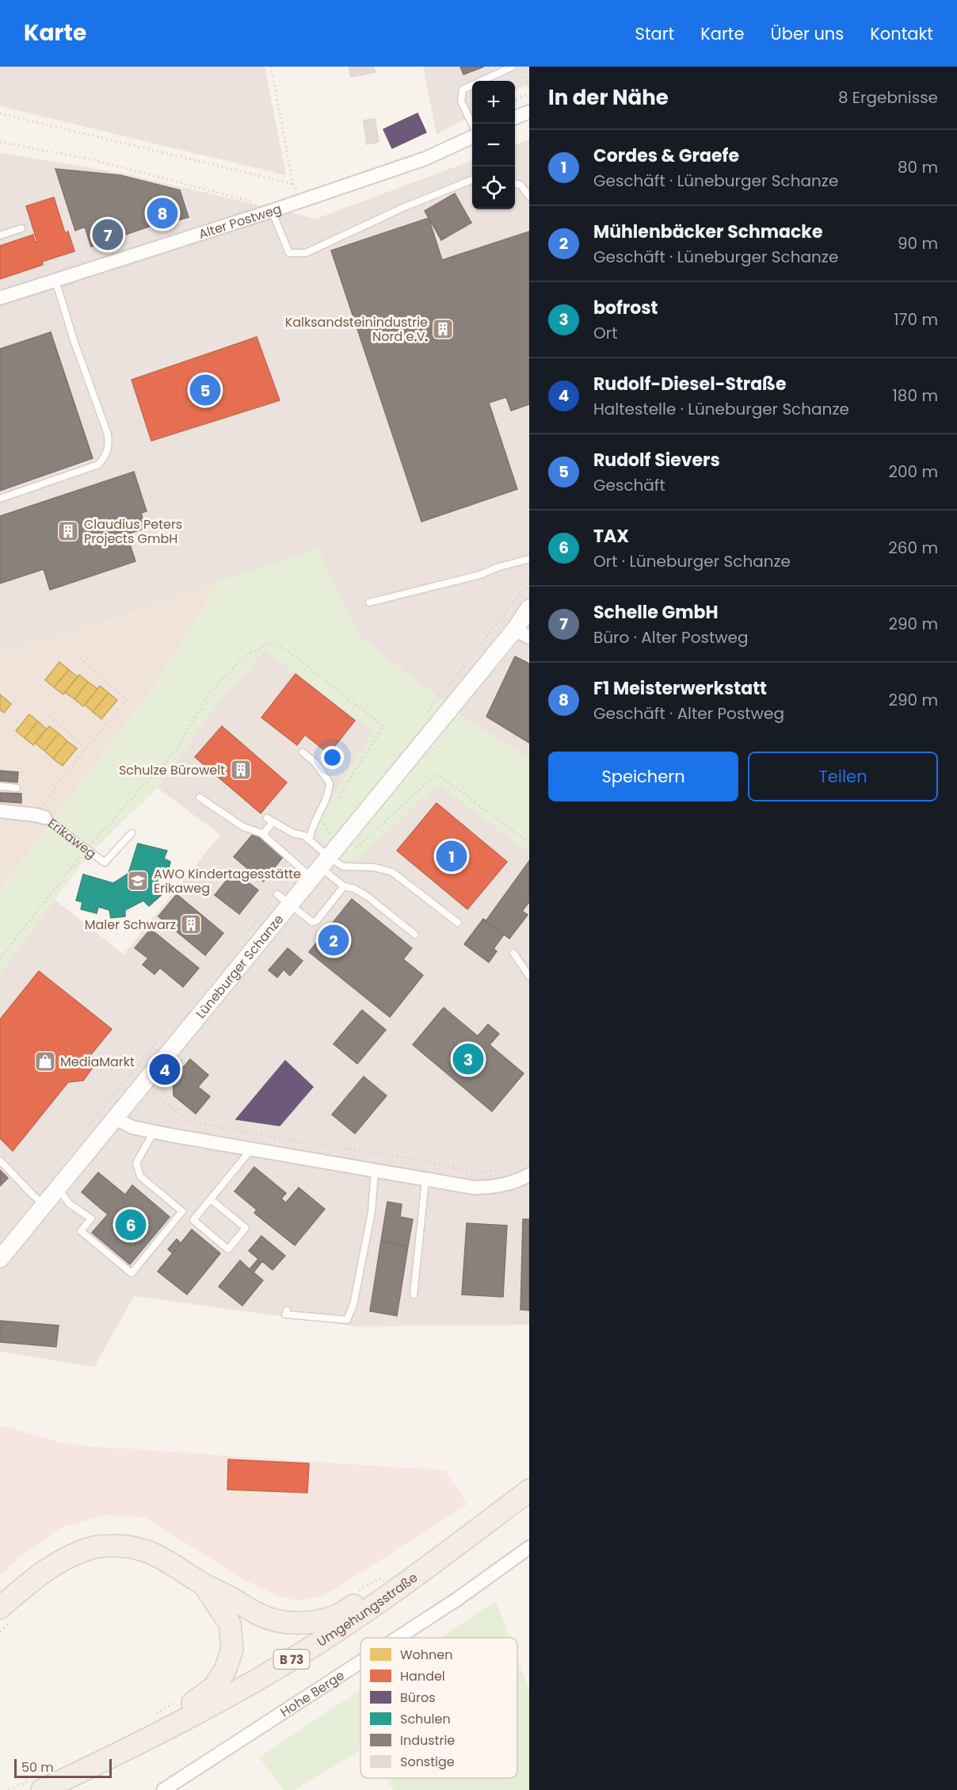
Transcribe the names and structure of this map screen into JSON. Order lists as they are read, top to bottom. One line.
{"streets":{"main road":["Umgehungsstraße","B 73"],"street":["Alter Postweg","Erikaweg","Lüneburger Schanze","Hohe Berge"]},"places":{"building":["Kalksandsteinindustrie Nord e.V.","Claudius Peters Projects GmbH","Schulze Bürowelt","Maler Schwarz"],"school or university":["AWO Kindertagesstätte Erikaweg"],"shop":["MediaMarkt"]},"legend":["Wohnen","Handel","Büros","Schulen","Industrie","Sonstige"],"scale_bar":"50 m","page":{"header":"Karte","nav":["Start","Karte","Über uns","Kontakt"],"heading":["In der Nähe","8 Ergebnisse"],"map_buttons":["+","−"],"list":[{"mark":"1","name":"Cordes & Graefe","note":"Geschäft · Lüneburger Schanze","value":"80 m"},{"mark":"2","name":"Mühlenbäcker Schmacke","note":"Geschäft · Lüneburger Schanze","value":"90 m"},{"mark":"3","name":"bofrost","note":"Ort","value":"170 m"},{"mark":"4","name":"Rudolf-Diesel-Straße","note":"Haltestelle · Lüneburger Schanze","value":"180 m"},{"mark":"5","name":"Rudolf Sievers","note":"Geschäft","value":"200 m"},{"mark":"6","name":"TAX","note":"Ort · Lüneburger Schanze","value":"260 m"},{"mark":"7","name":"Schelle GmbH","note":"Büro · Alter Postweg","value":"290 m"},{"mark":"8","name":"F1 Meisterwerkstatt","note":"Geschäft · Alter Postweg","value":"290 m"}],"pins":["8","7","5","1","2","3","4","6"],"buttons":["Speichern","Teilen"],"scale":"50 m"}}
